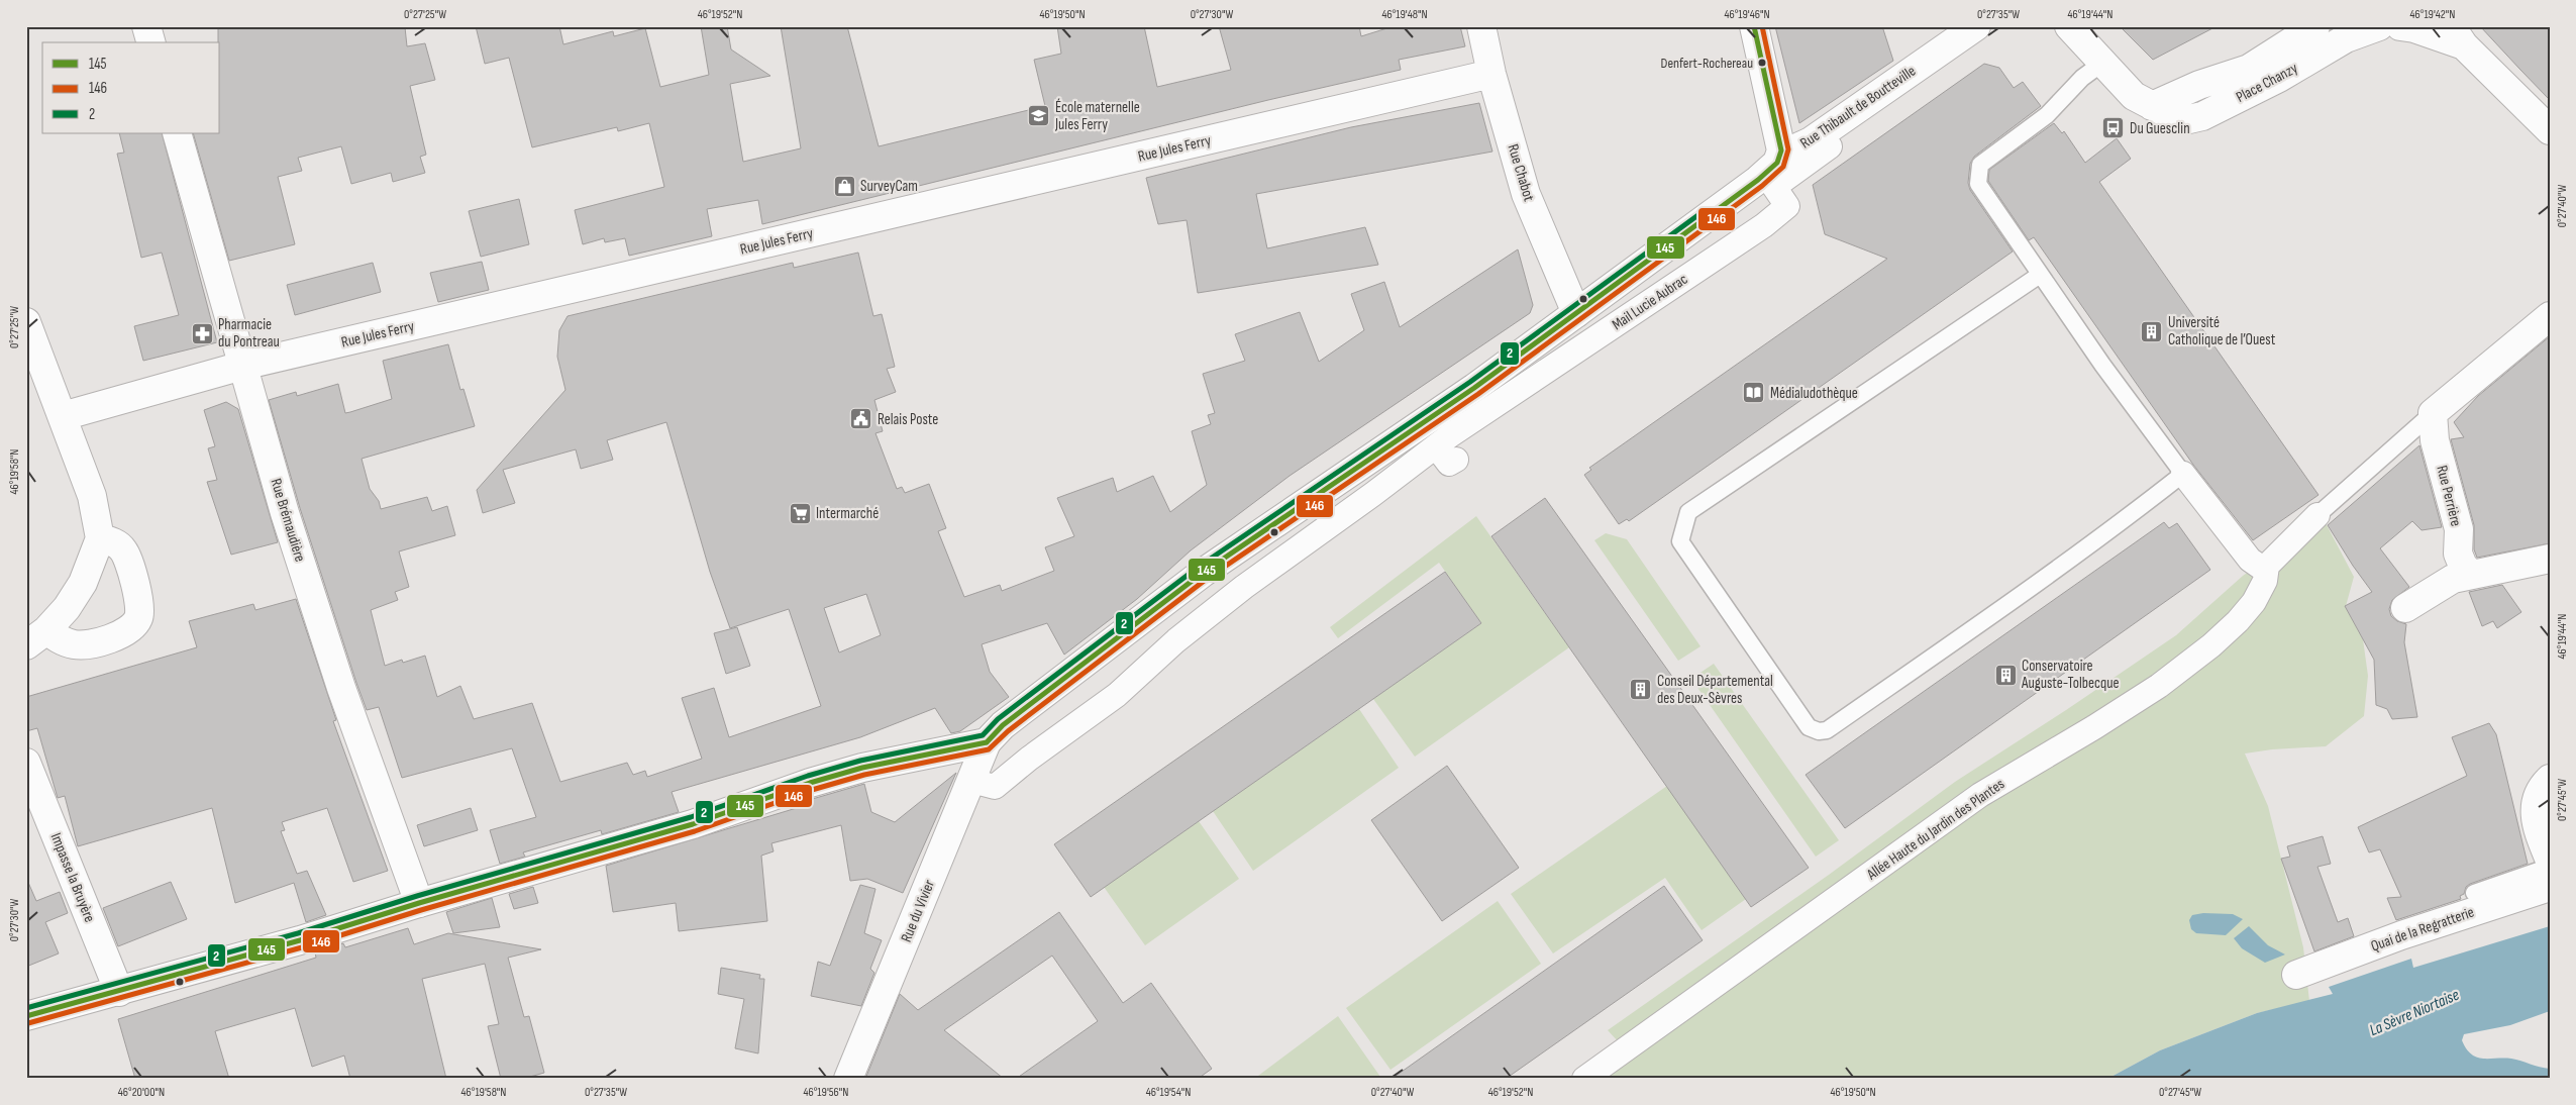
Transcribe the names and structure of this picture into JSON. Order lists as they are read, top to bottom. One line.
{"streets":{"street":["Place Chanzy","Rue Thibault de Boutteville","Rue Jules Ferry","Rue Chabot","Mail Lucie Aubrac","Rue Perrière","Rue Brémaudière","Allée Haute du Jardin des Plantes","Impasse la Bruyère","Rue du Vivier","Quai de la Regratterie"]},"crossings":[["Rue Thibault de Boutteville","Rue Chabot"],["Rue Thibault de Boutteville","Rue du Vivier"],["Rue Jules Ferry","Rue Chabot"],["Rue Jules Ferry","Rue Brémaudière"],["Mail Lucie Aubrac","Rue du Vivier"]],"water":["La Sèvre Niortaise"],"places":{"other":["Denfert-Rochereau"],"school or university":["École maternelle Jules Ferry"],"bus stop":["Du Guesclin"],"shop":["SurveyCam"],"building":["Université Catholique de l’Ouest","Conservatoire Auguste-Tolbecque","Conseil Départemental des Deux-Sèvres"],"pharmacy":["Pharmacie du Pontreau"],"library":["Médialudothèque"],"public building":["Relais Poste"],"supermarket":["Intermarché"]},"lines":["transit line 145","transit line 146","transit line 2"],"legend":["145","146","2"],"coordinates":["0°27'25\"W","46°19'52\"N","46°19'50\"N","0°27'30\"W","46°19'48\"N","46°19'46\"N","0°27'35\"W","46°19'44\"N","46°19'42\"N","0°27'40\"W","46°19'58\"N","0°27'45\"W","46°20'00\"N","46°19'56\"N","46°19'54\"N"]}
